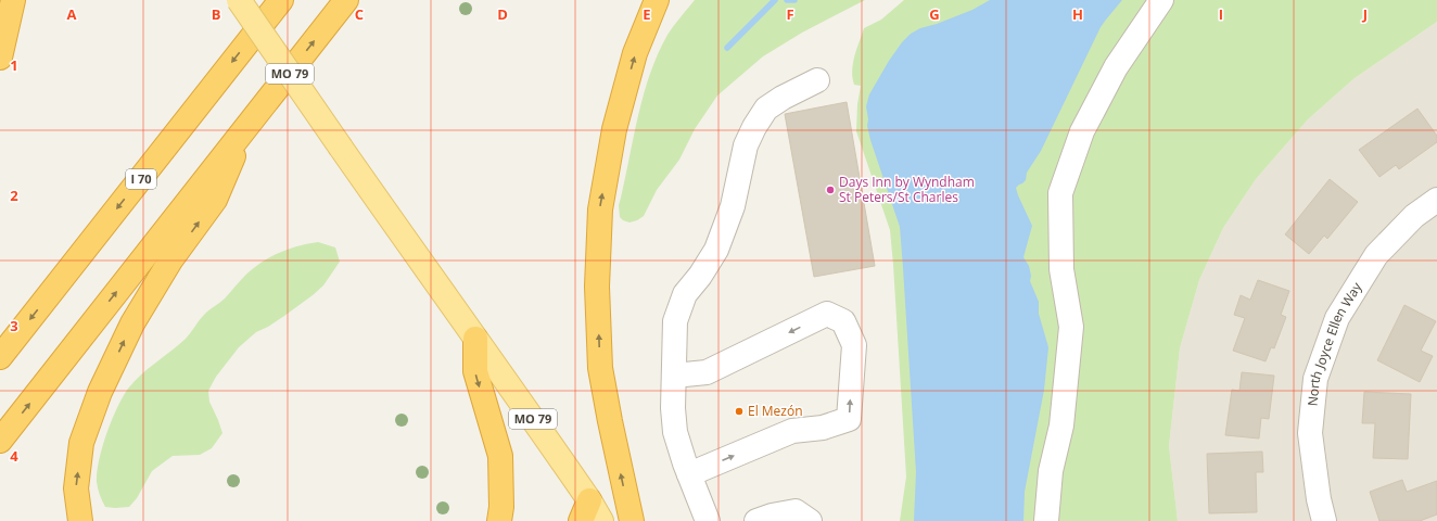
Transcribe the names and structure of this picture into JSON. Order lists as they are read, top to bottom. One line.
{"streets":{"highway":["I 70"],"main road":["MO 79"],"street":["North Joyce Ellen Way"]},"places":["Days Inn by Wyndham St Peters/St Charles","El Mezón"],"grid":{"columns":["A","B","C","D","E","F","G","H","I","J"],"rows":["1","2","3","4"]}}
